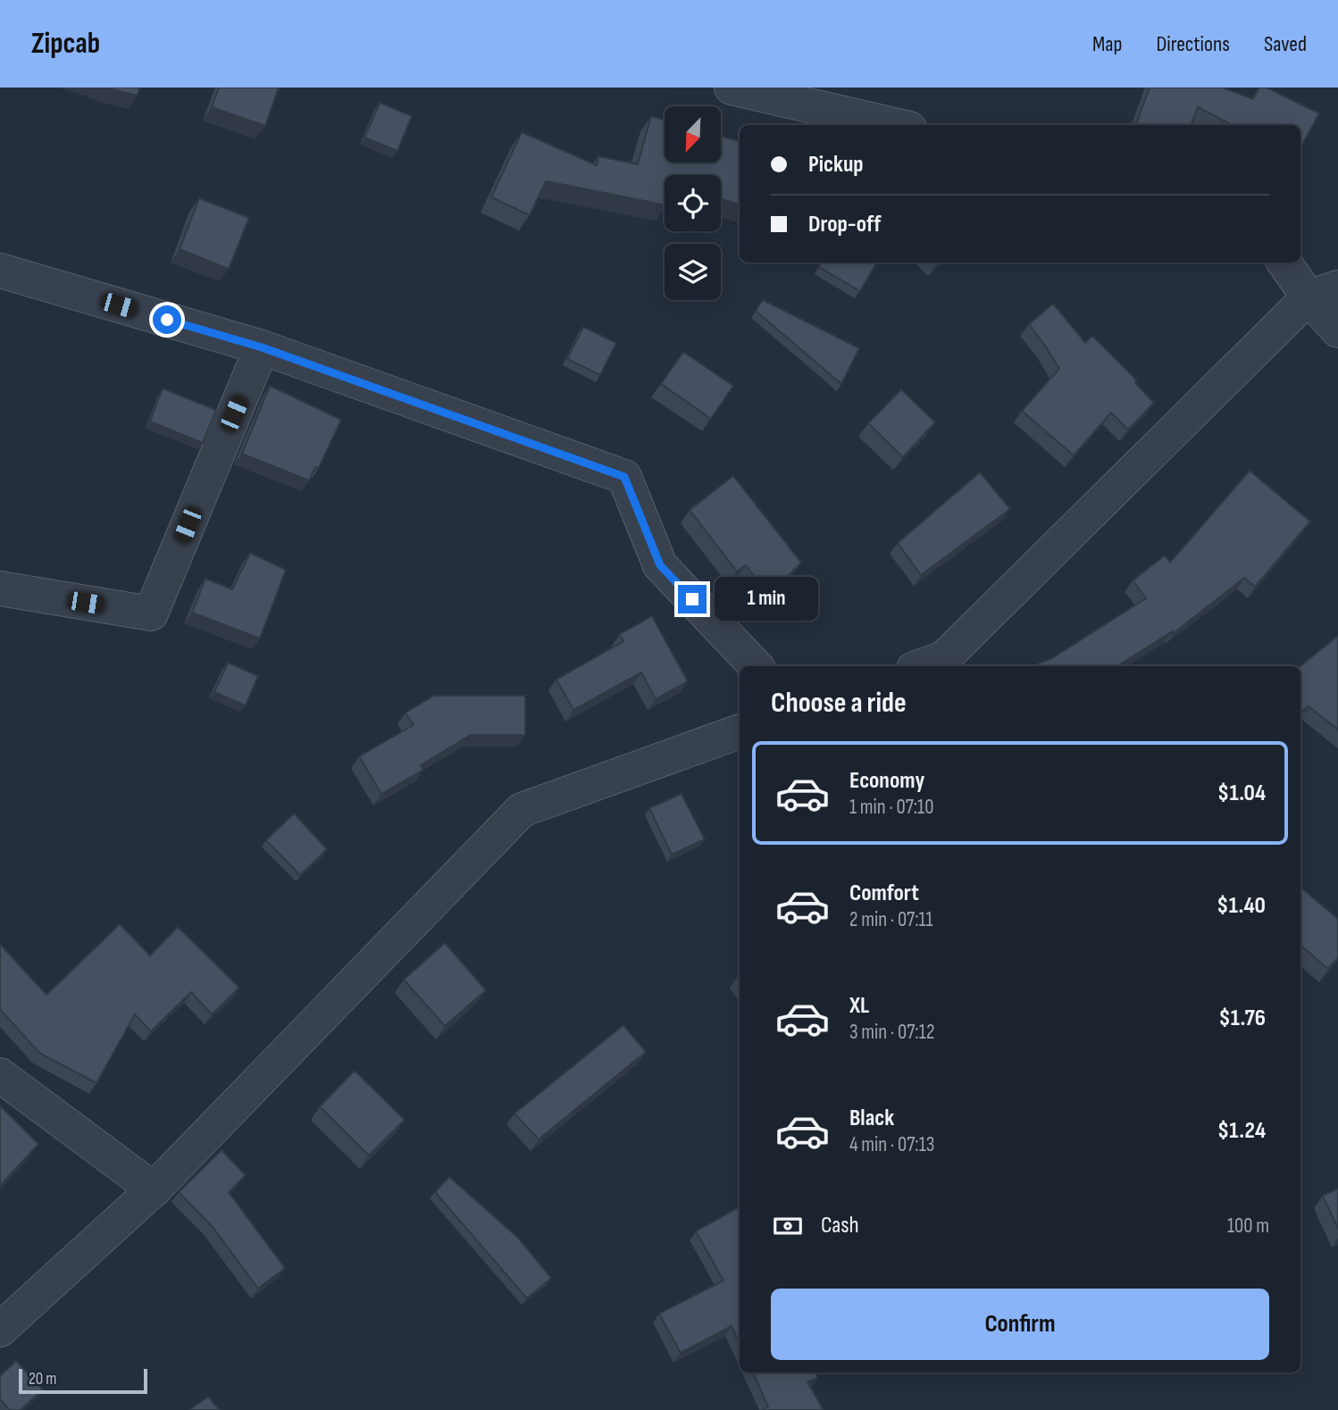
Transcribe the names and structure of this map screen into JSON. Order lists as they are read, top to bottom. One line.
{"scale_bar":"20 m","north":"bottom left","page":{"header":"Zipcab","nav":["Map","Directions","Saved"],"banner":["Pickup","Drop-off"],"bubble":"1 min","heading":"Choose a ride","list":[{"name":"Economy","note":"1 min · 07:10","value":"$1.04"},{"name":"Comfort","note":"2 min · 07:11","value":"$1.40"},{"name":"XL","note":"3 min · 07:12","value":"$1.76"},{"name":"Black","note":"4 min · 07:13","value":"$1.24"}],"pay":["Cash","100 m"],"buttons":"Confirm","scale":"20 m"}}
